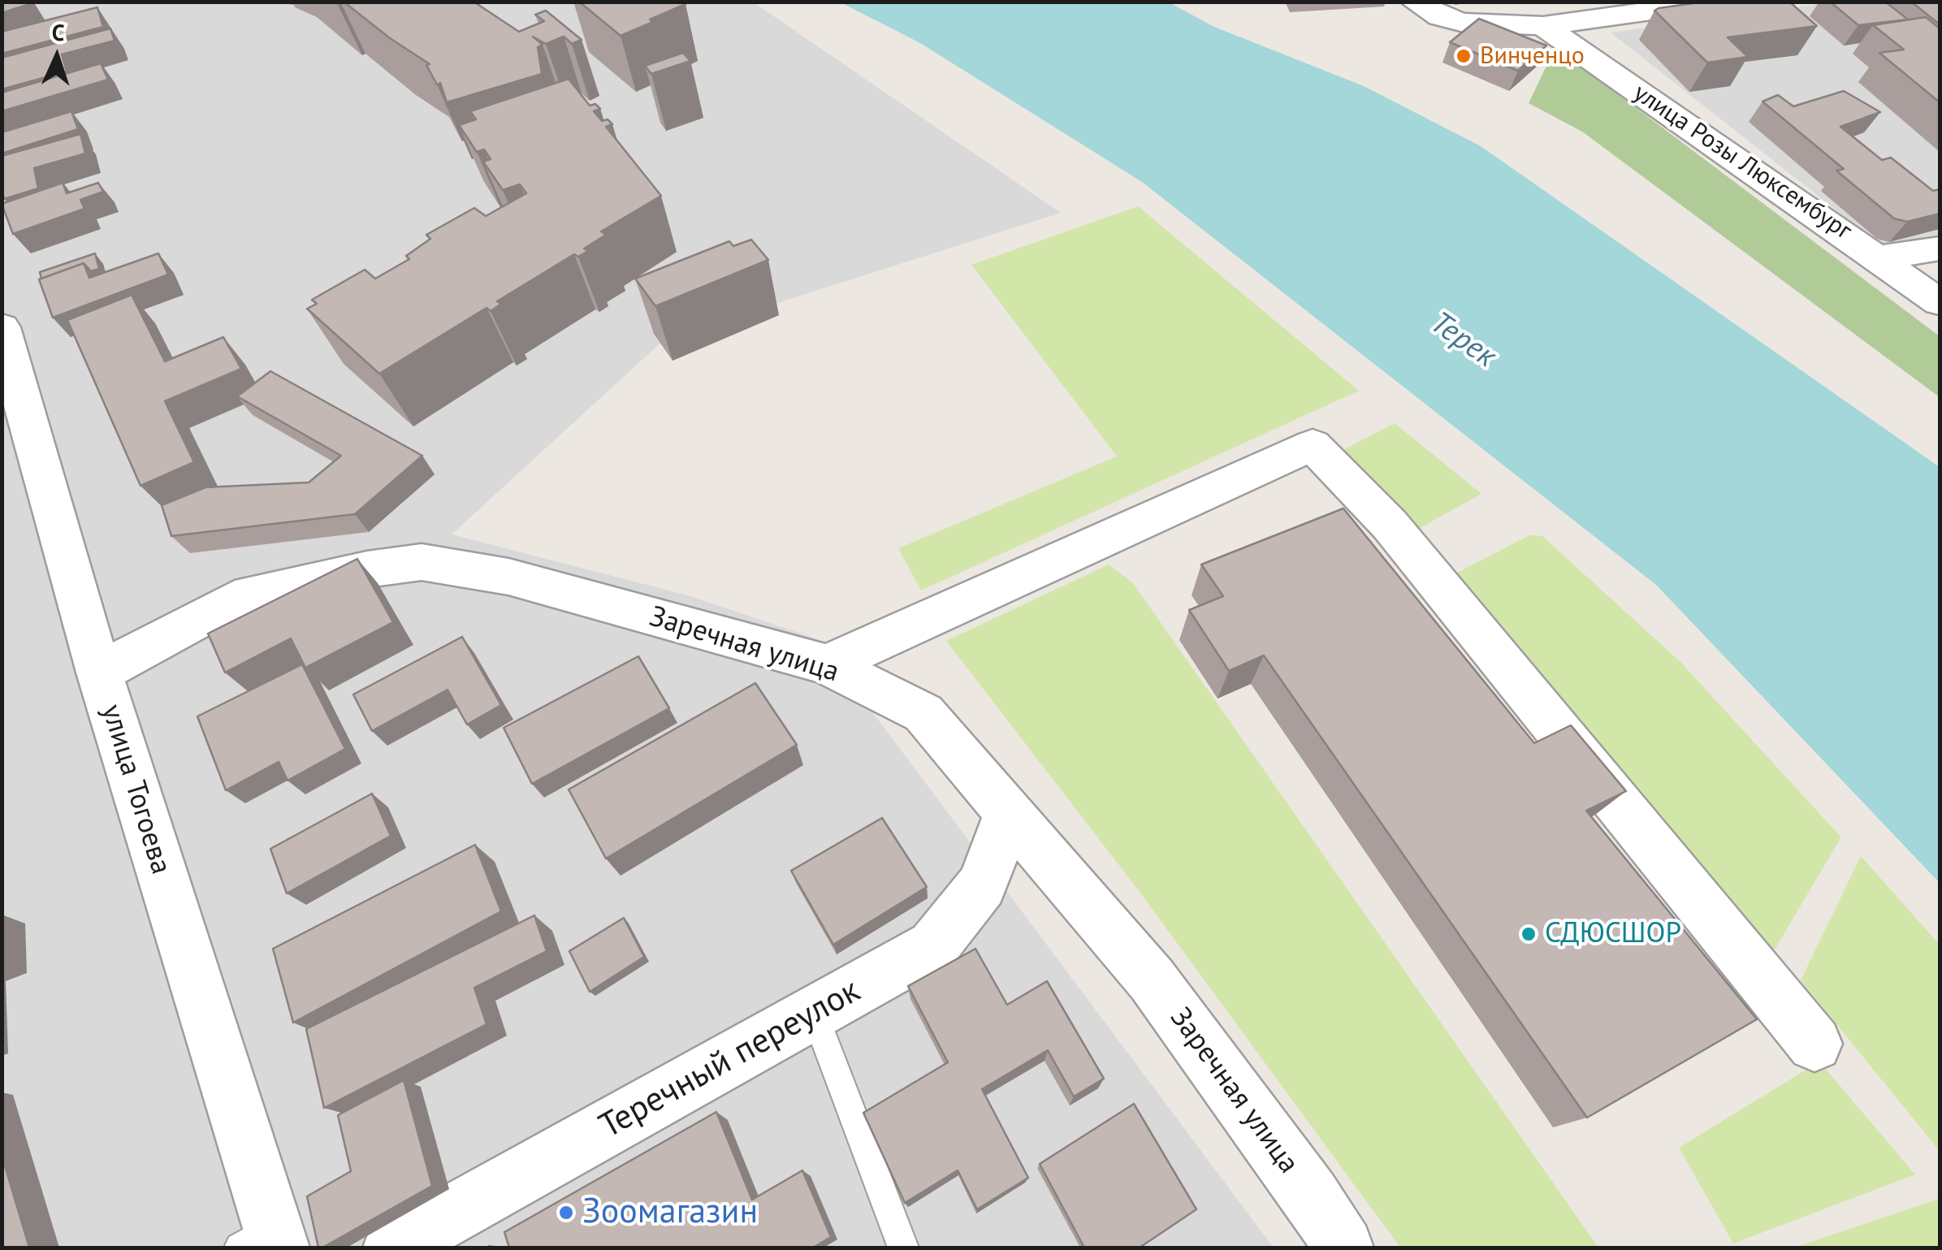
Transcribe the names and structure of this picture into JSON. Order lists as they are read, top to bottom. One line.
{"streets":{"street":["улица Розы Люксембург","Заречная улица","улица Тогоева","Теречный переулок"]},"crossings":[["Заречная улица","улица Тогоева"],["Заречная улица","Теречный переулок"]],"water":["Терек"],"places":["Винченцо","СДЮСШОР","Зоомагазин"],"north":"top"}
